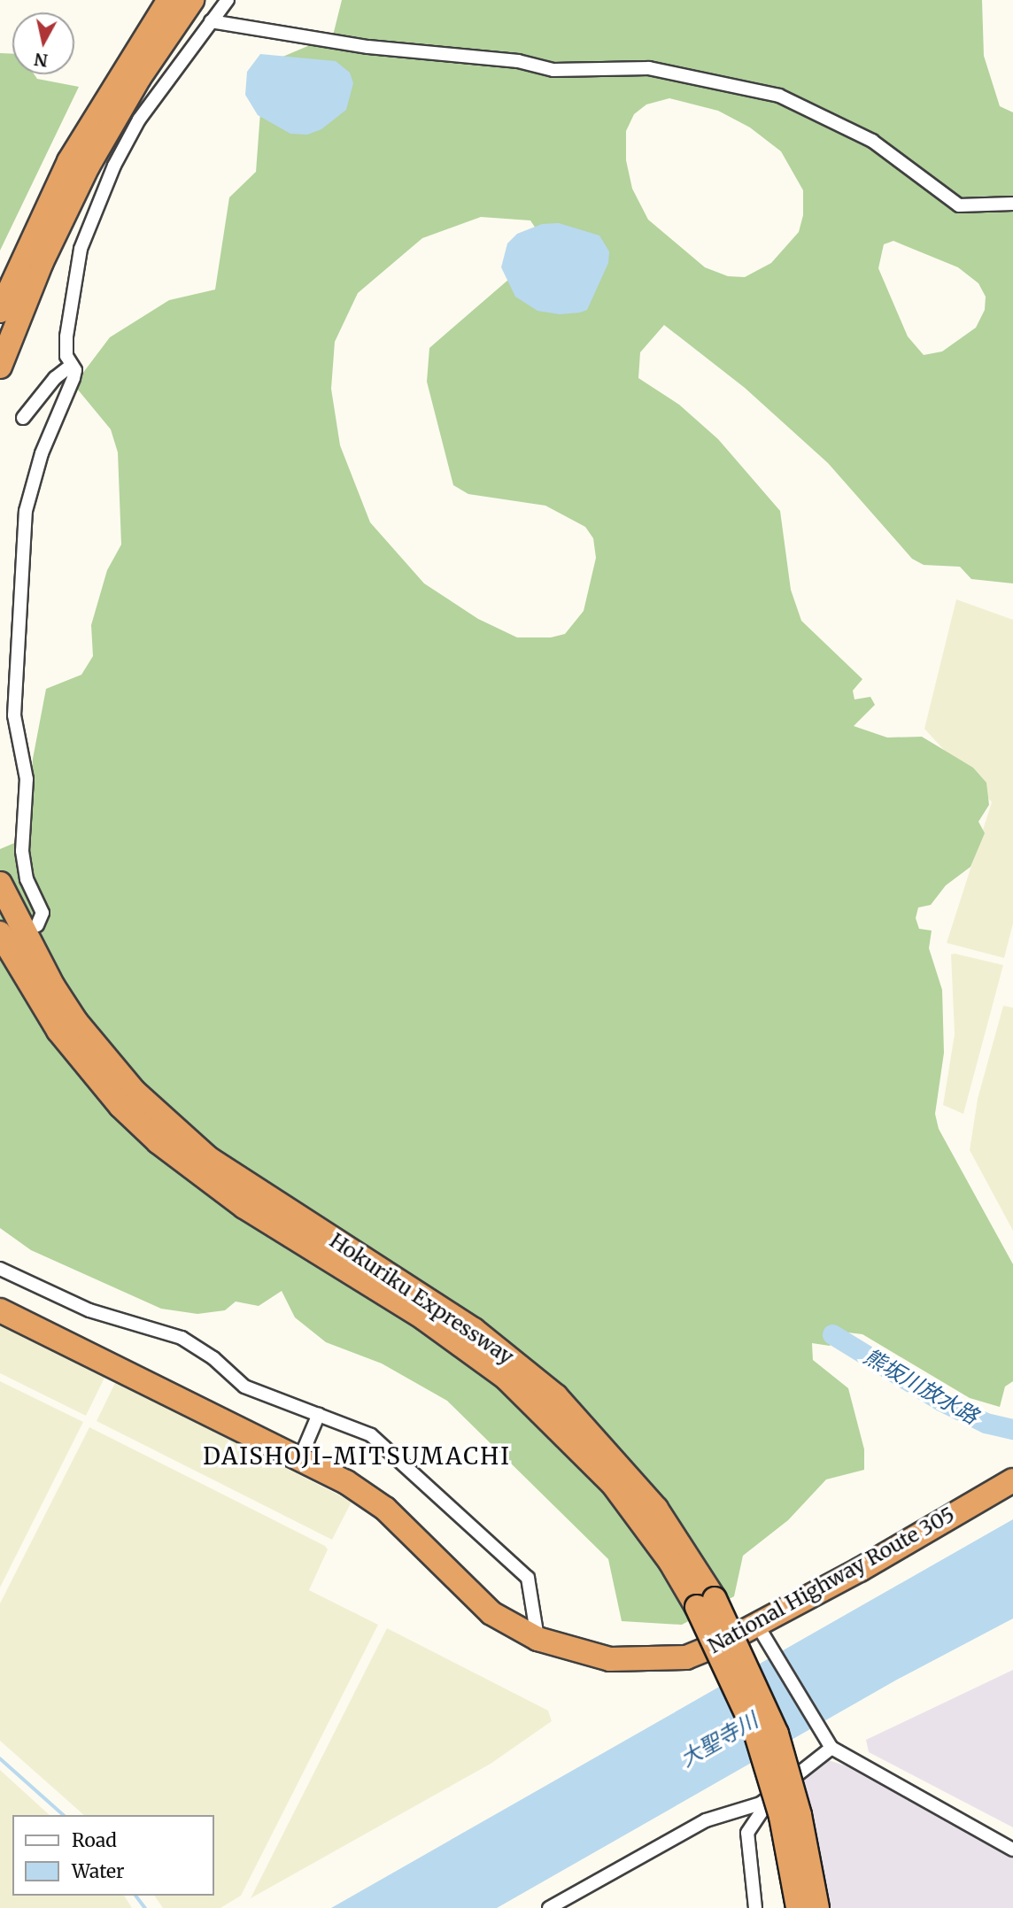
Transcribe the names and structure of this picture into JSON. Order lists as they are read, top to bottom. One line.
{"streets":{"highway":["Hokuriku Expressway","National Highway Route 305"]},"districts":["DAISHOJI-MITSUMACHI"],"water":["熊坂川放水路","大聖寺川"],"legend":["Road","Water"],"north":"bottom"}
